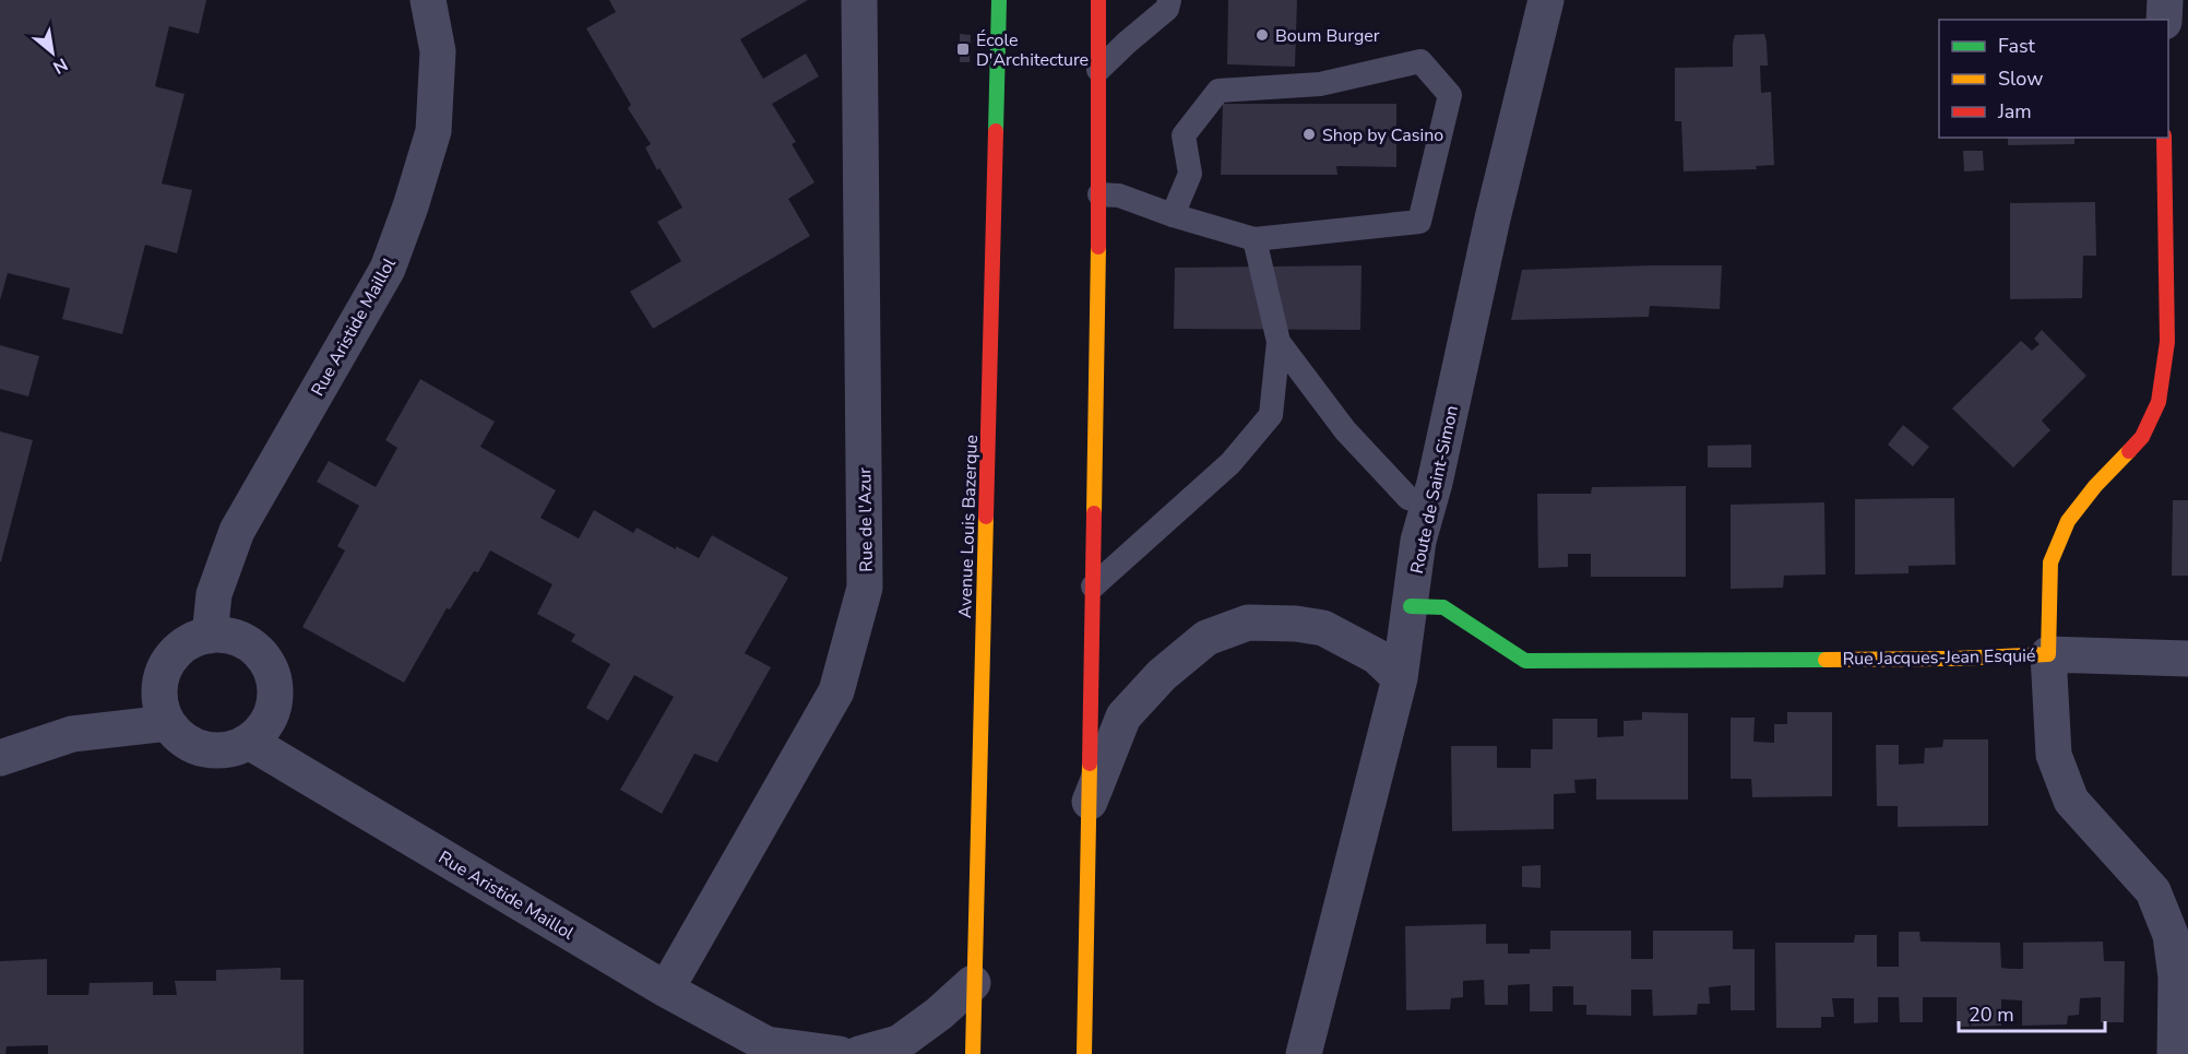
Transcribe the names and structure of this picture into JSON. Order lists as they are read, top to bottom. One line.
{"streets":{"main road":["Avenue Louis Bazerque","Rue Jacques-Jean Esquié"],"street":["Rue Aristide Maillol","Route de Saint-Simon","Rue de l'Azur"]},"crossings":[["Rue Aristide Maillol","Rue de l'Azur"],["Route de Saint-Simon","Rue Jacques-Jean Esquié"]],"places":{"other":["Boum Burger","Shop by Casino"],"transit":["École D'Architecture"]},"legend":["Fast","Slow","Jam"],"scale_bar":"20 m","north":"bottom right"}
